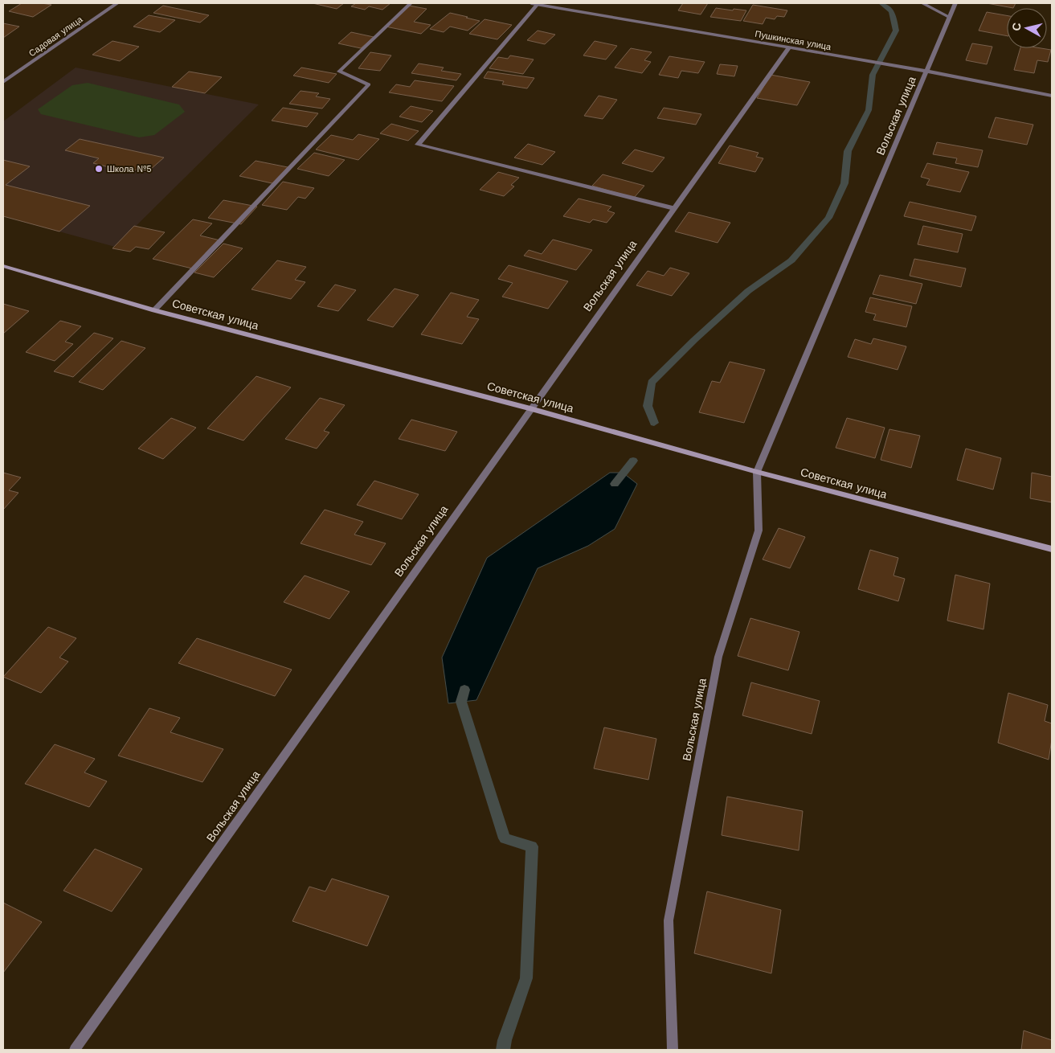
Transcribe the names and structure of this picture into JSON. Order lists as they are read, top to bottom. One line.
{"streets":{"main road":["Советская улица"],"street":["Садовая улица","Пушкинская улица","Вольская улица"]},"crossings":[["Пушкинская улица","Вольская улица"],["Вольская улица","Советская улица"]],"places":["Школа №5"],"north":"left"}
